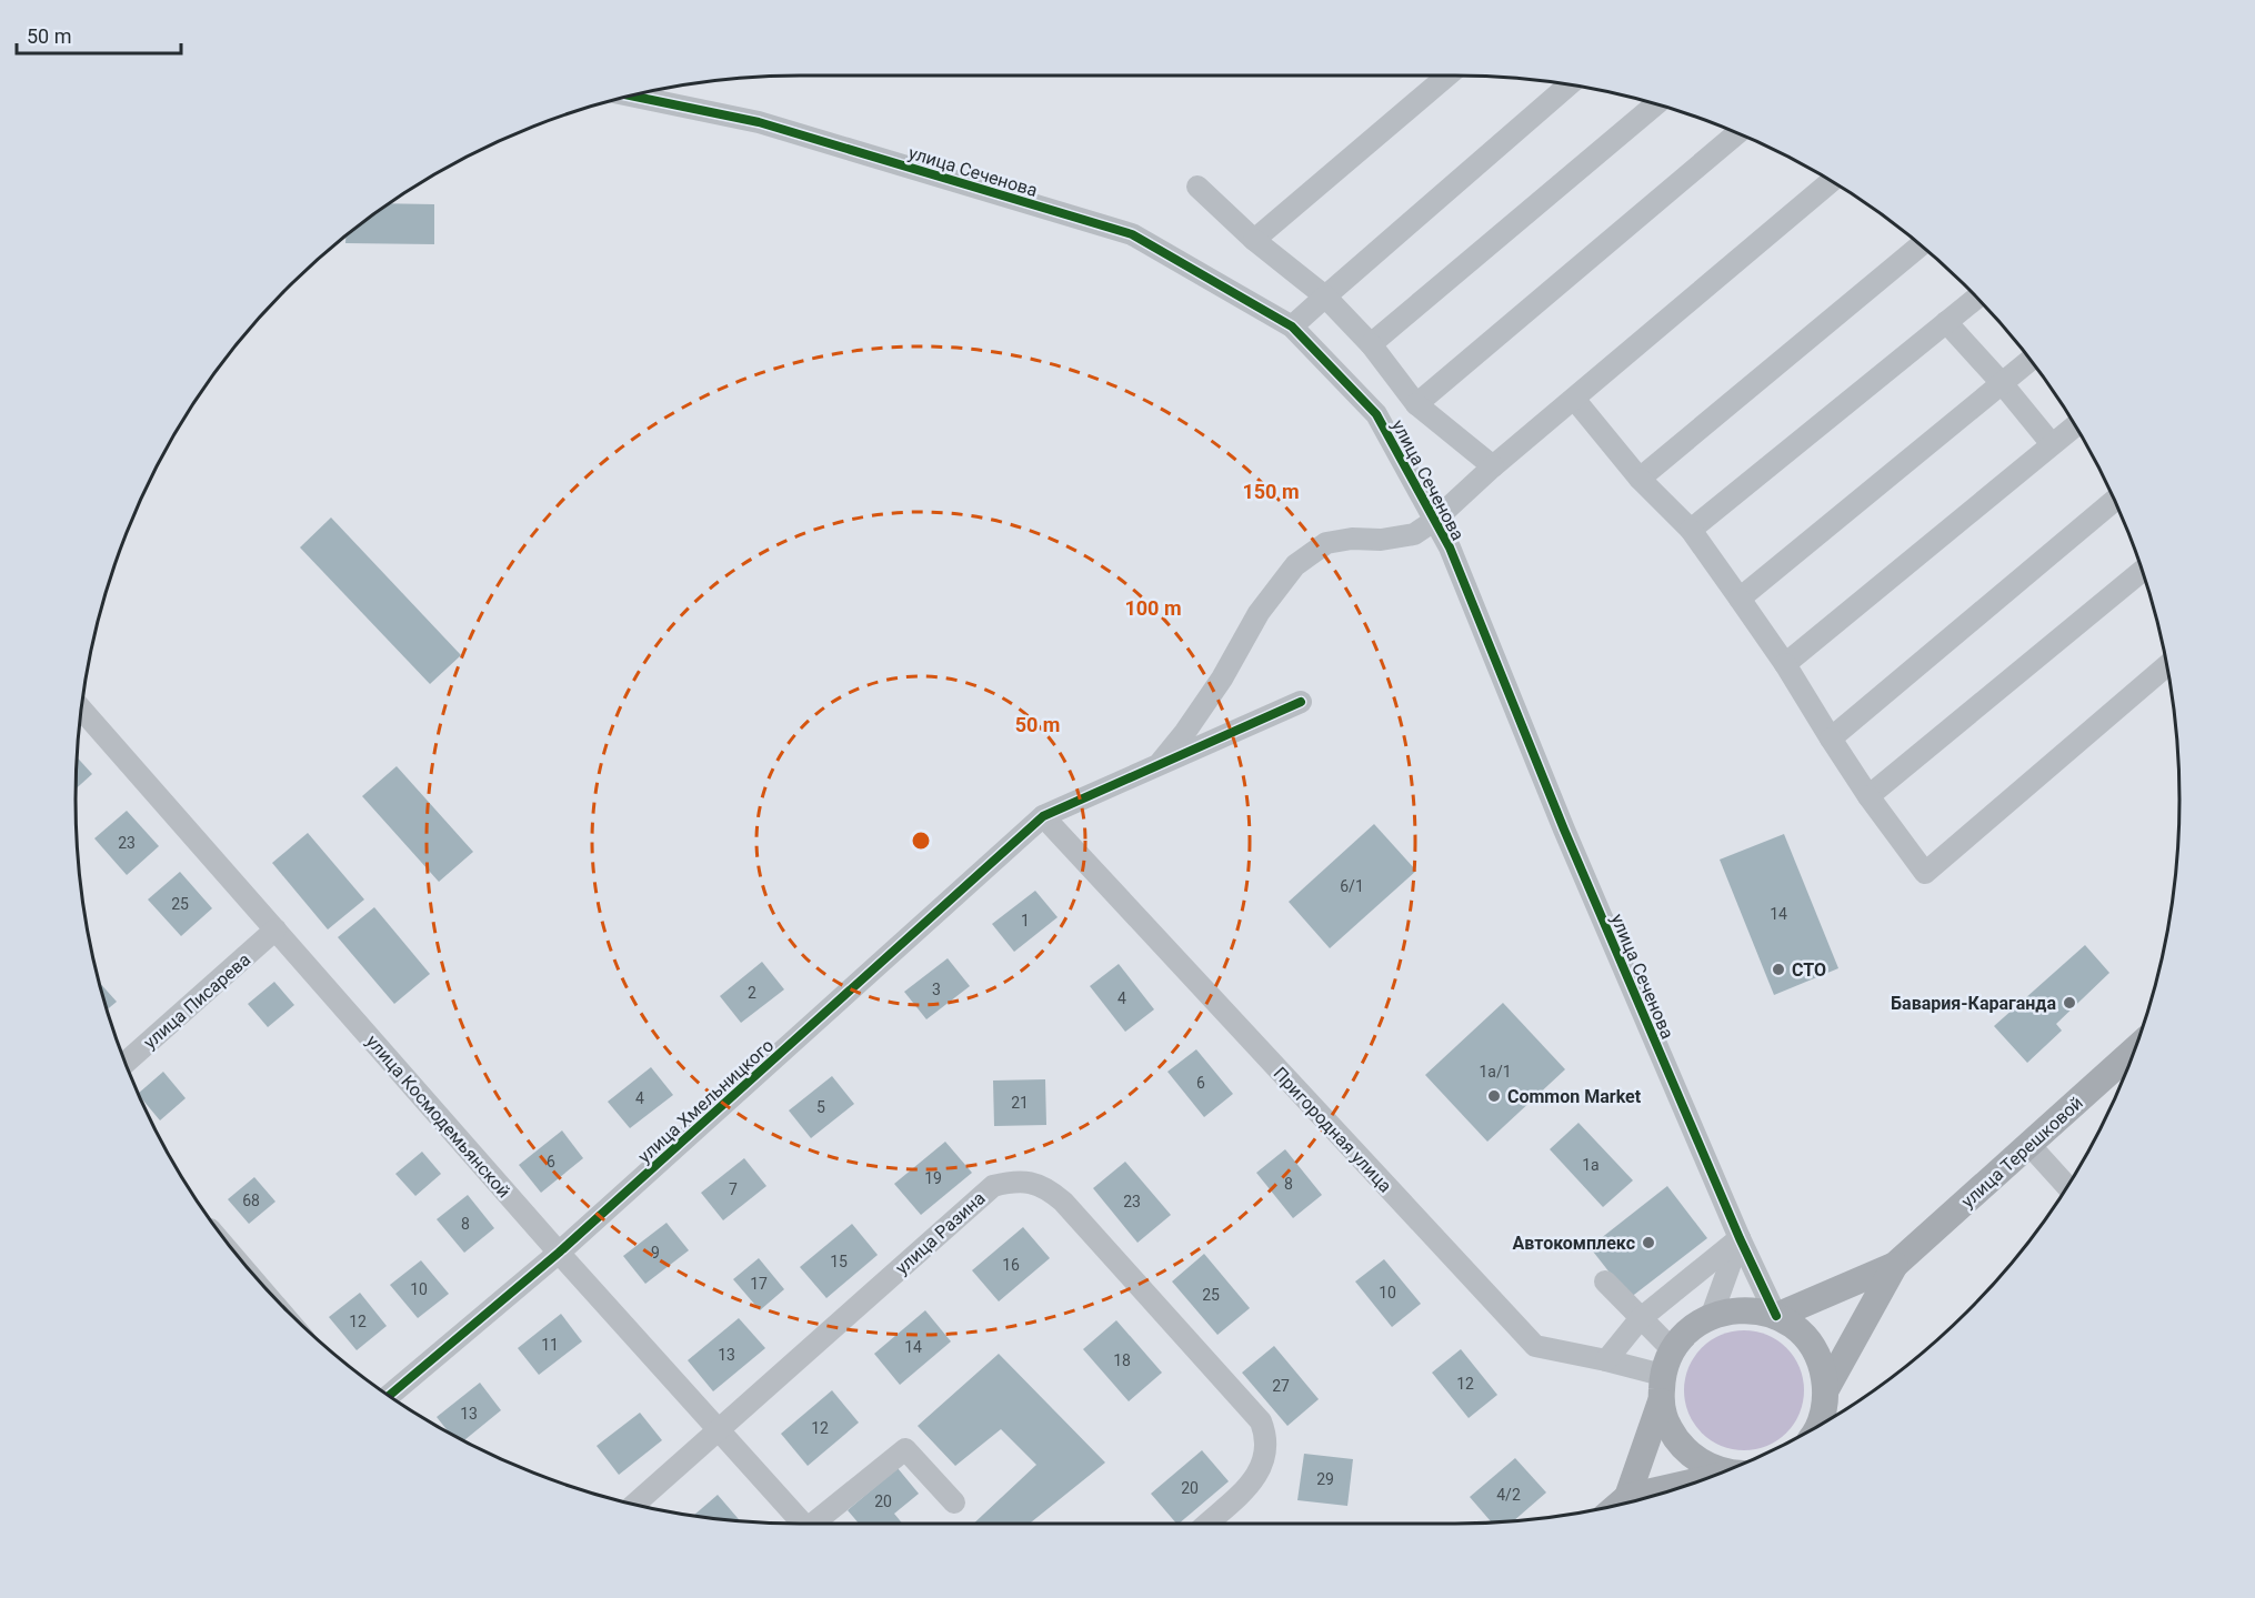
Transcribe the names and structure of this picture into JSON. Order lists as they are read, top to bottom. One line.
{"streets":{"main road":["улица Терешковой"],"street":["улица Сеченова","улица Писарева","улица Хмельницкого","улица Космодемьянской","Пригородная улица","улица Разина"]},"crossings":[["улица Сеченова","улица Терешковой"],["улица Писарева","улица Космодемьянской"],["улица Хмельницкого","улица Космодемьянской"],["улица Хмельницкого","Пригородная улица"],["улица Космодемьянской","улица Разина"],["Пригородная улица","улица Терешковой"]],"places":["СТО","Бавария-Караганда","Common Market","Автокомплекс"],"house_numbers":["23","6/1","25","14","1","3","2","4","1а/1","6","4","21","5","6","1а","19","8","7","68","23","8","9","15","16","17","10","10","25","12","11","14","13","18","12","27","13","12","29","20","4/2","20"],"scale_bar":"50 m","rings":["150 m","100 m","50 m"]}
